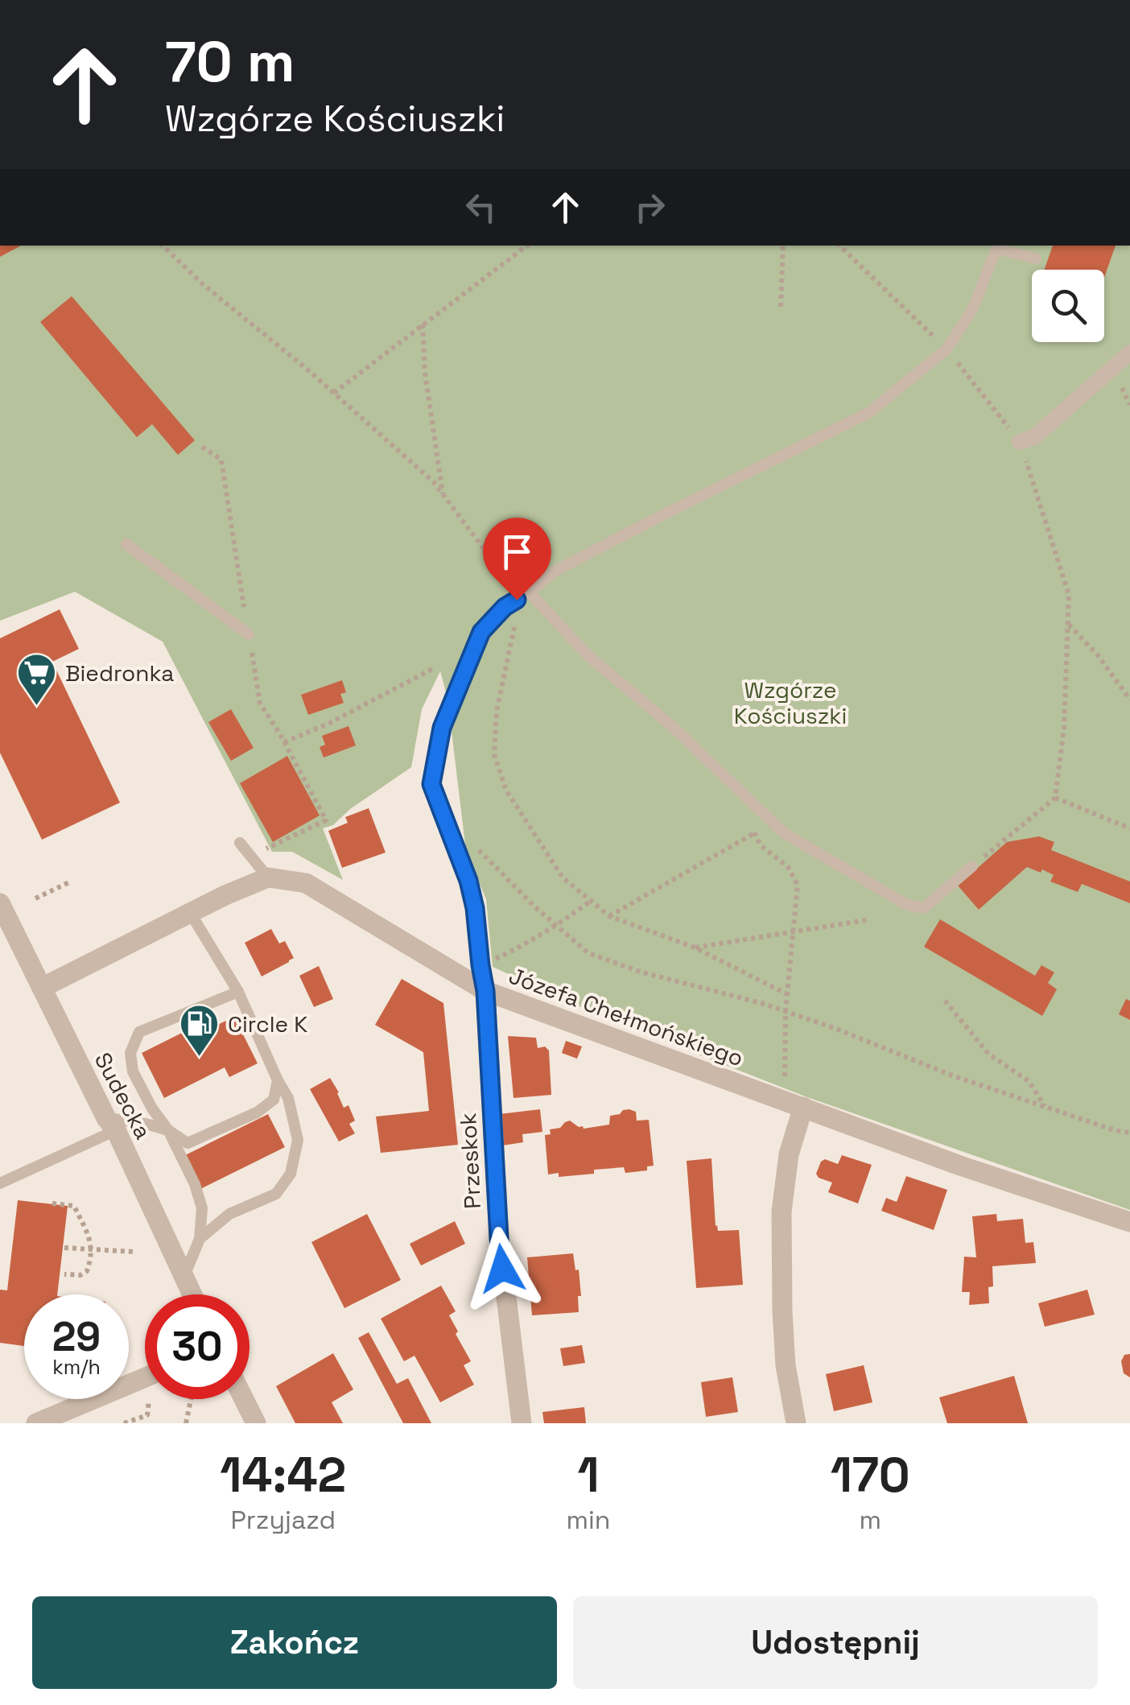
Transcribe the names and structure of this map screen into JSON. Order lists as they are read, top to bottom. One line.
{"streets":{"street":["Józefa Chełmońskiego","Sudecka","Przeskok"]},"crossings":[["Józefa Chełmońskiego","Przeskok"]],"parks":["Wzgórze Kościuszki"],"places":{"supermarket":["Biedronka"],"fuel station":["Circle K"]},"page":{"turn":["70 m","Wzgórze Kościuszki"],"speed":"29 km/h","limit":"30","eta":["14:42","Przyjazd","1","min","170","m"],"buttons":["Zakończ","Udostępnij"]}}
